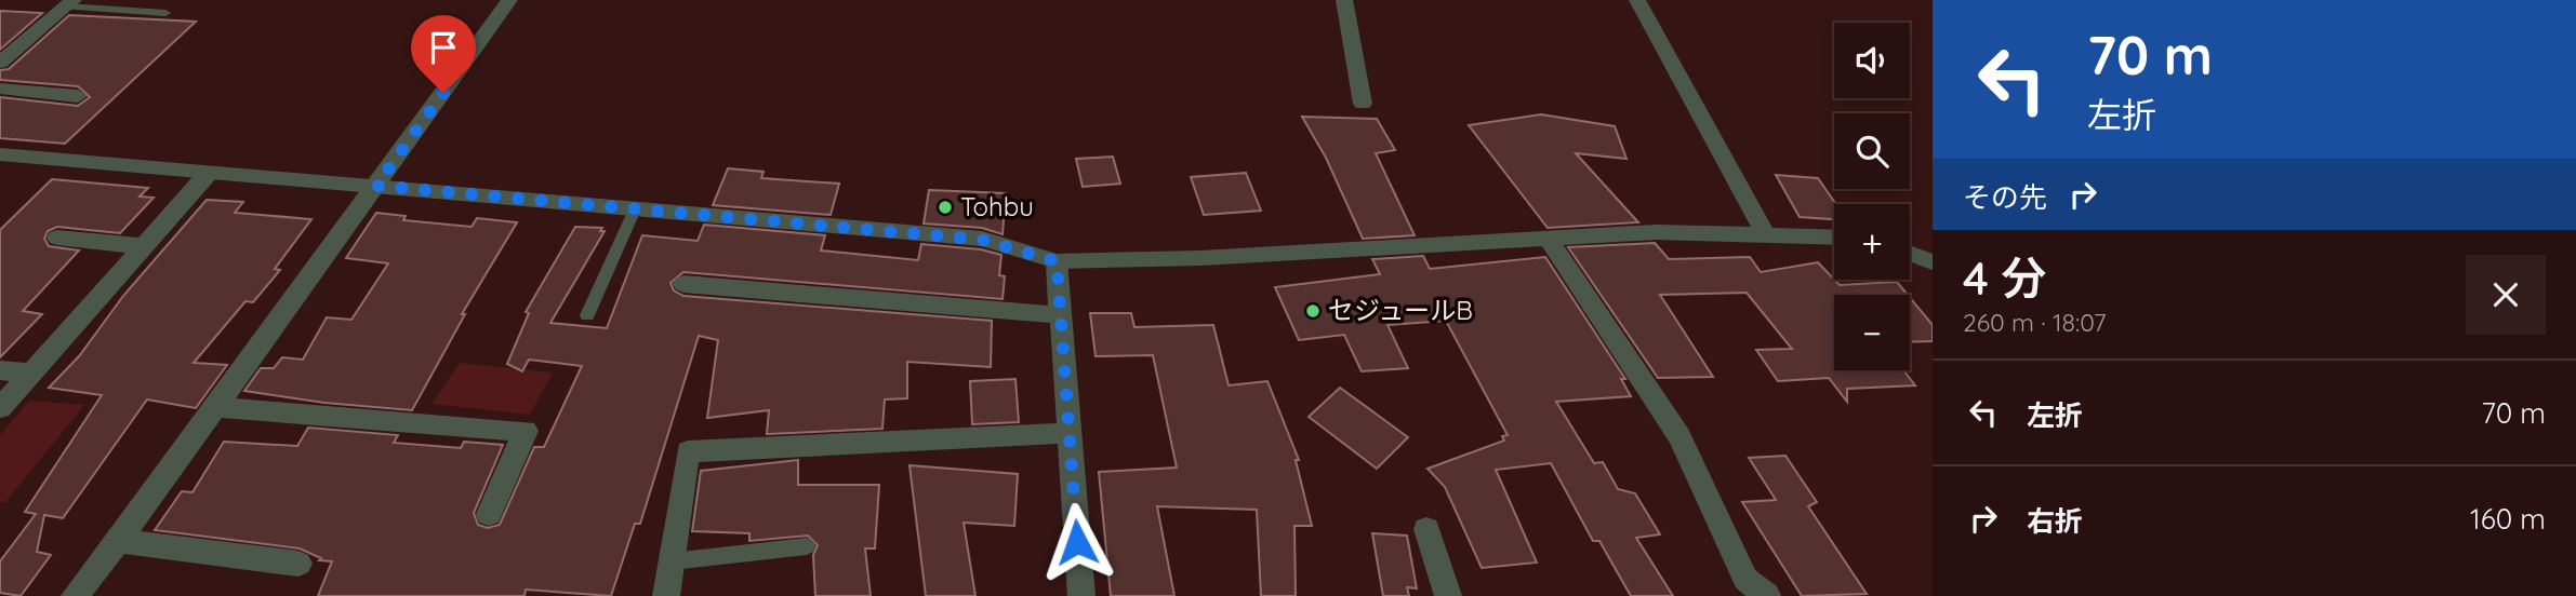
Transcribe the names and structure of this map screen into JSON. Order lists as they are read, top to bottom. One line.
{"places":["Tohbu","セジュールB"],"page":{"turn":["70 m","左折"],"map_buttons":["+","−"],"then":"その先","heading":["4 分","260 m · 18:07"],"list":[{"name":"左折","value":"70 m"},{"name":"右折","value":"160 m"}]}}
